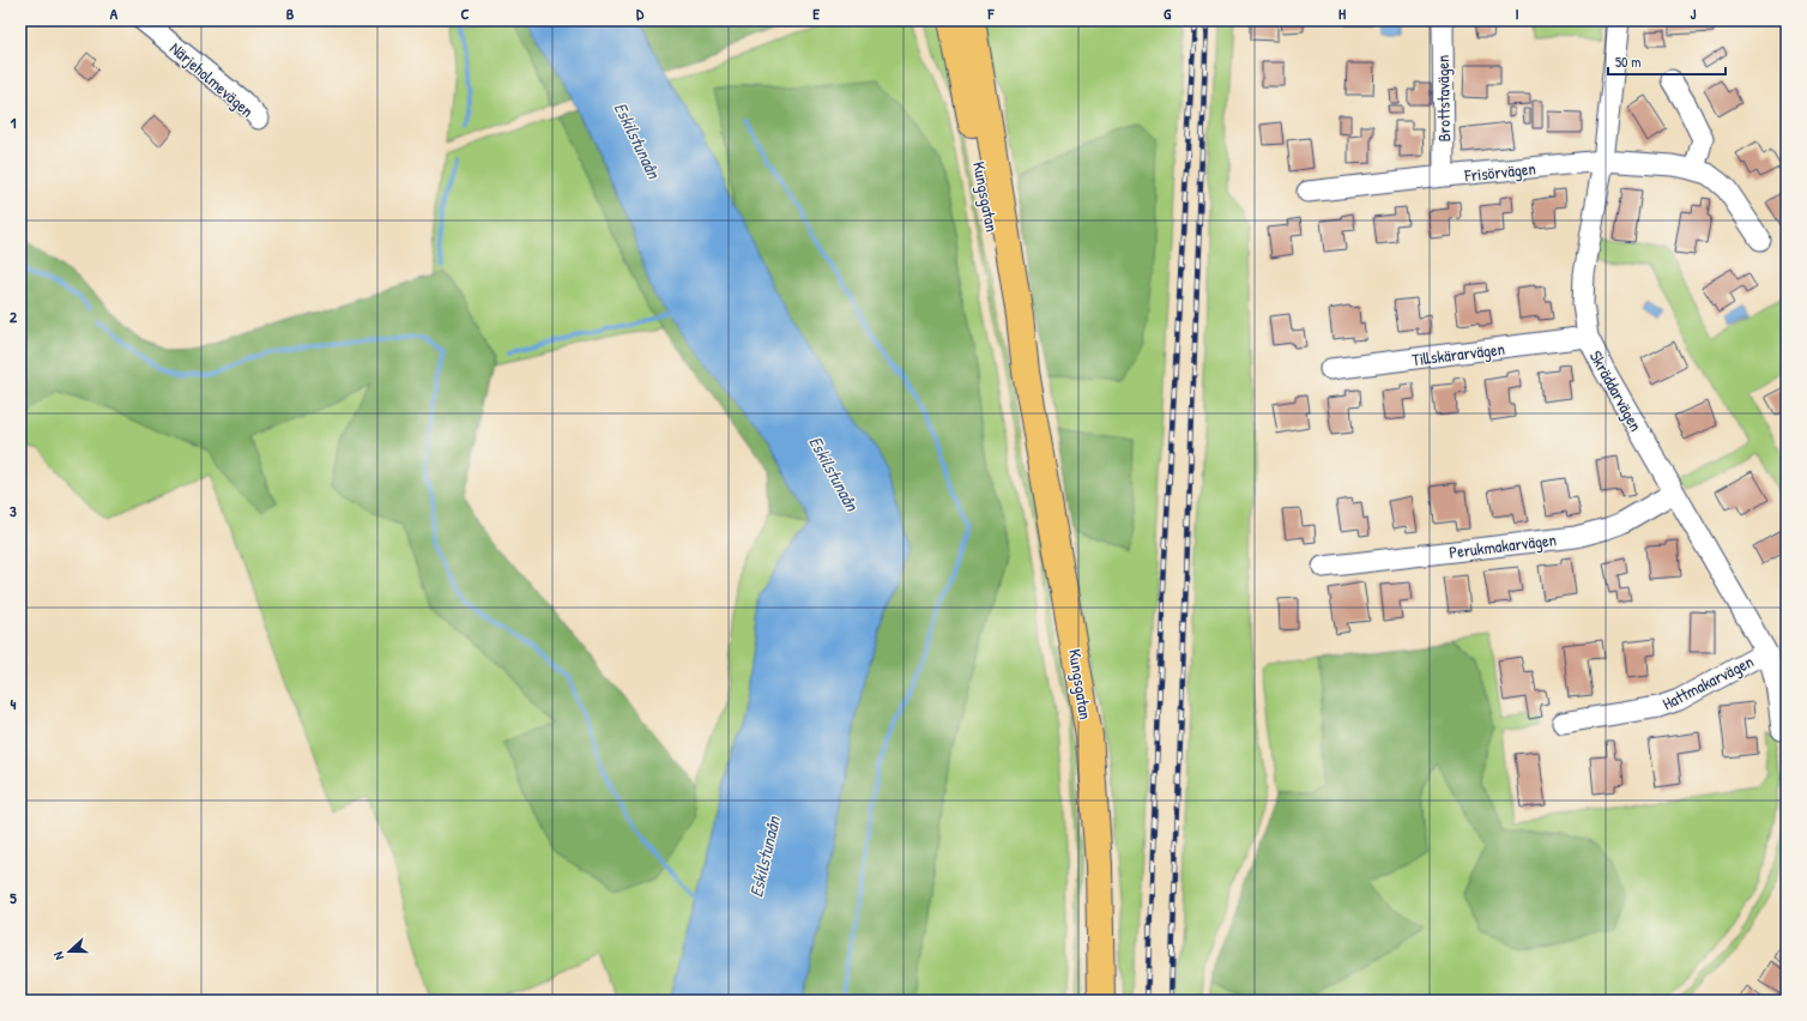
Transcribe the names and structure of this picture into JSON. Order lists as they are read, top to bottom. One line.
{"streets":{"main road":["Kungsgatan"],"street":["Närjeholmevägen","Brottstavägen","Frisörvägen","Tillskärarvägen","Skräddarvägen","Perukmakarvägen","Hattmakarvägen"]},"crossings":[["Brottstavägen","Frisörvägen"],["Frisörvägen","Skräddarvägen"],["Tillskärarvägen","Skräddarvägen"],["Skräddarvägen","Perukmakarvägen"],["Skräddarvägen","Hattmakarvägen"]],"water":["Eskilstunaån"],"scale_bar":"50 m","north":"left","grid":{"columns":["A","B","C","D","E","F","G","H","I","J"],"rows":["1","2","3","4","5"]}}
